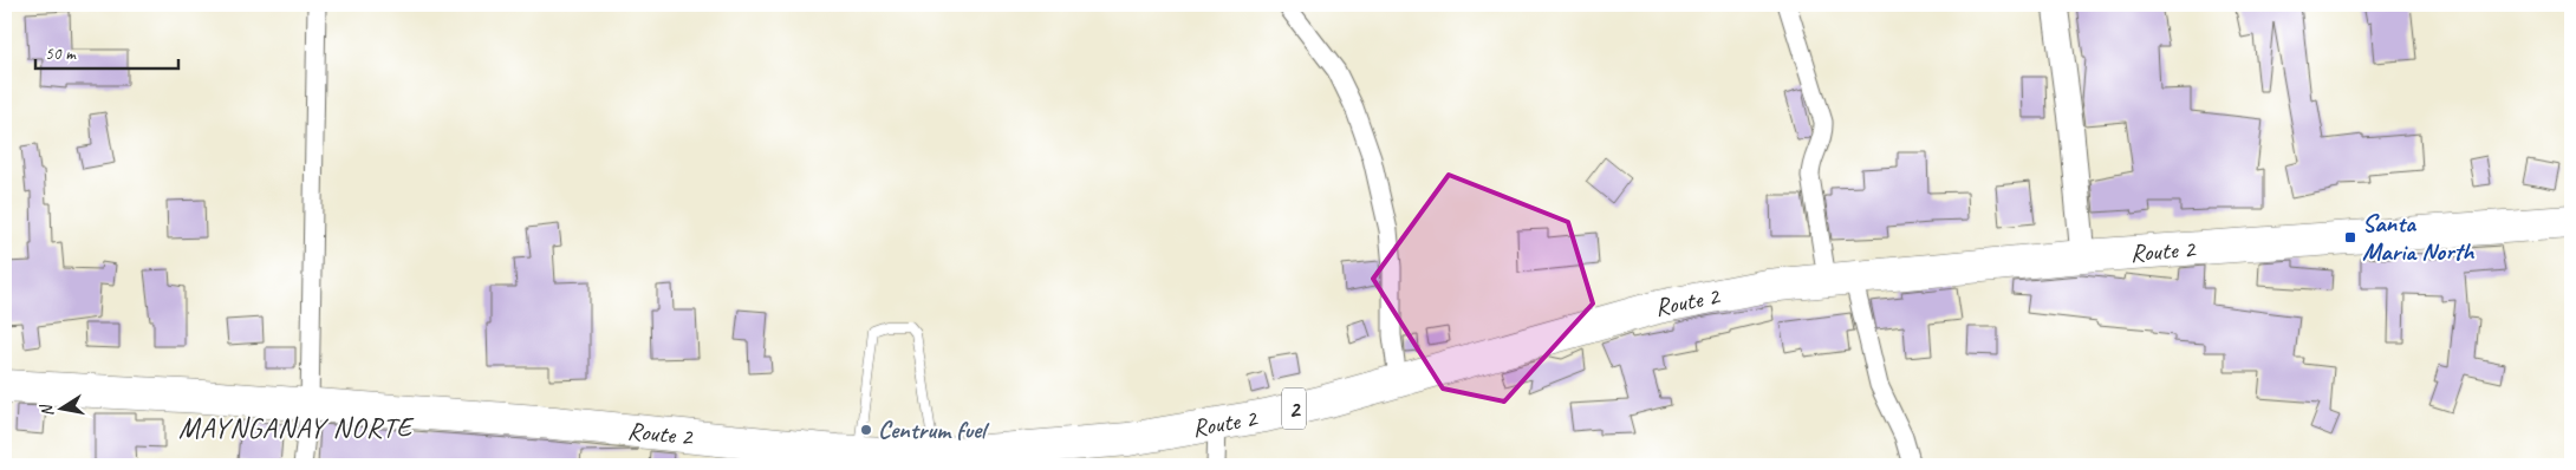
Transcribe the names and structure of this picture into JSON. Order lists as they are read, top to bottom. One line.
{"streets":{"highway":["Route 2","2"]},"districts":["MAYNGANAY NORTE"],"places":{"transit":["Santa Maria North"],"other":["Centrum fuel"]},"scale_bar":"50 m","north":"left"}
